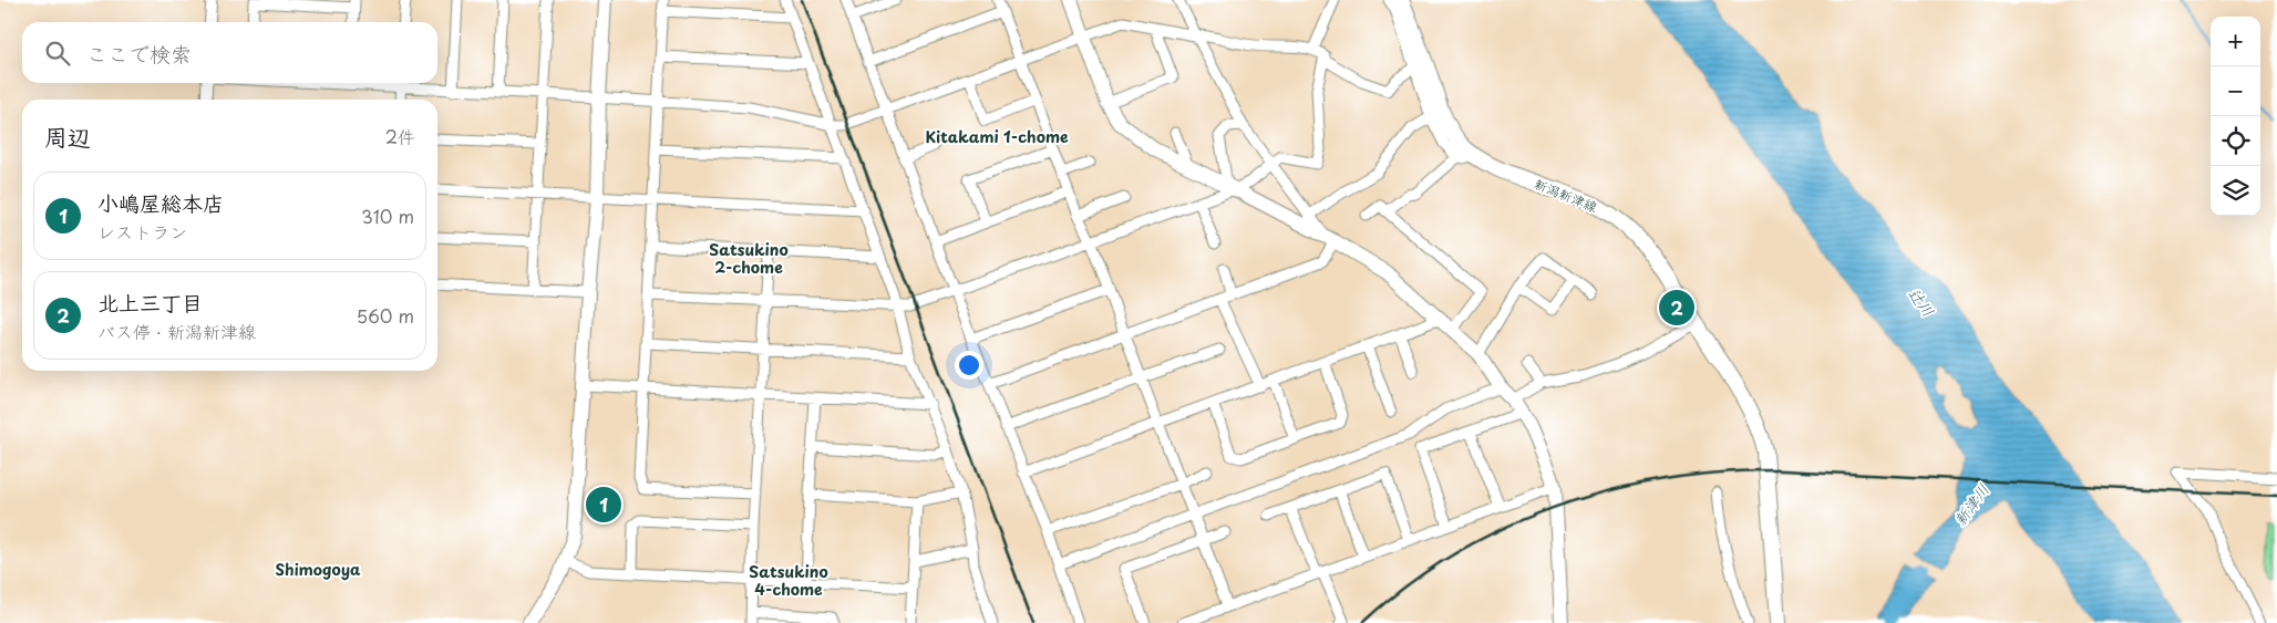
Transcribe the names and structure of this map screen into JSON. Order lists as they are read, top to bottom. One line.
{"streets":{"main road":["新潟新津線"]},"districts":["Kitakami 1-chome","Satsukino 2-chome","Shimogoya","Satsukino 4-chome"],"water":["辻川","新津川"],"page":{"map_buttons":["+","−"],"search":"ここで検索","heading":["周辺","2件"],"list":[{"mark":"1","name":"小嶋屋総本店","note":"レストラン","value":"310 m"},{"mark":"2","name":"北上三丁目","note":"バス停 · 新潟新津線","value":"560 m"}],"pins":["2","1"]}}
